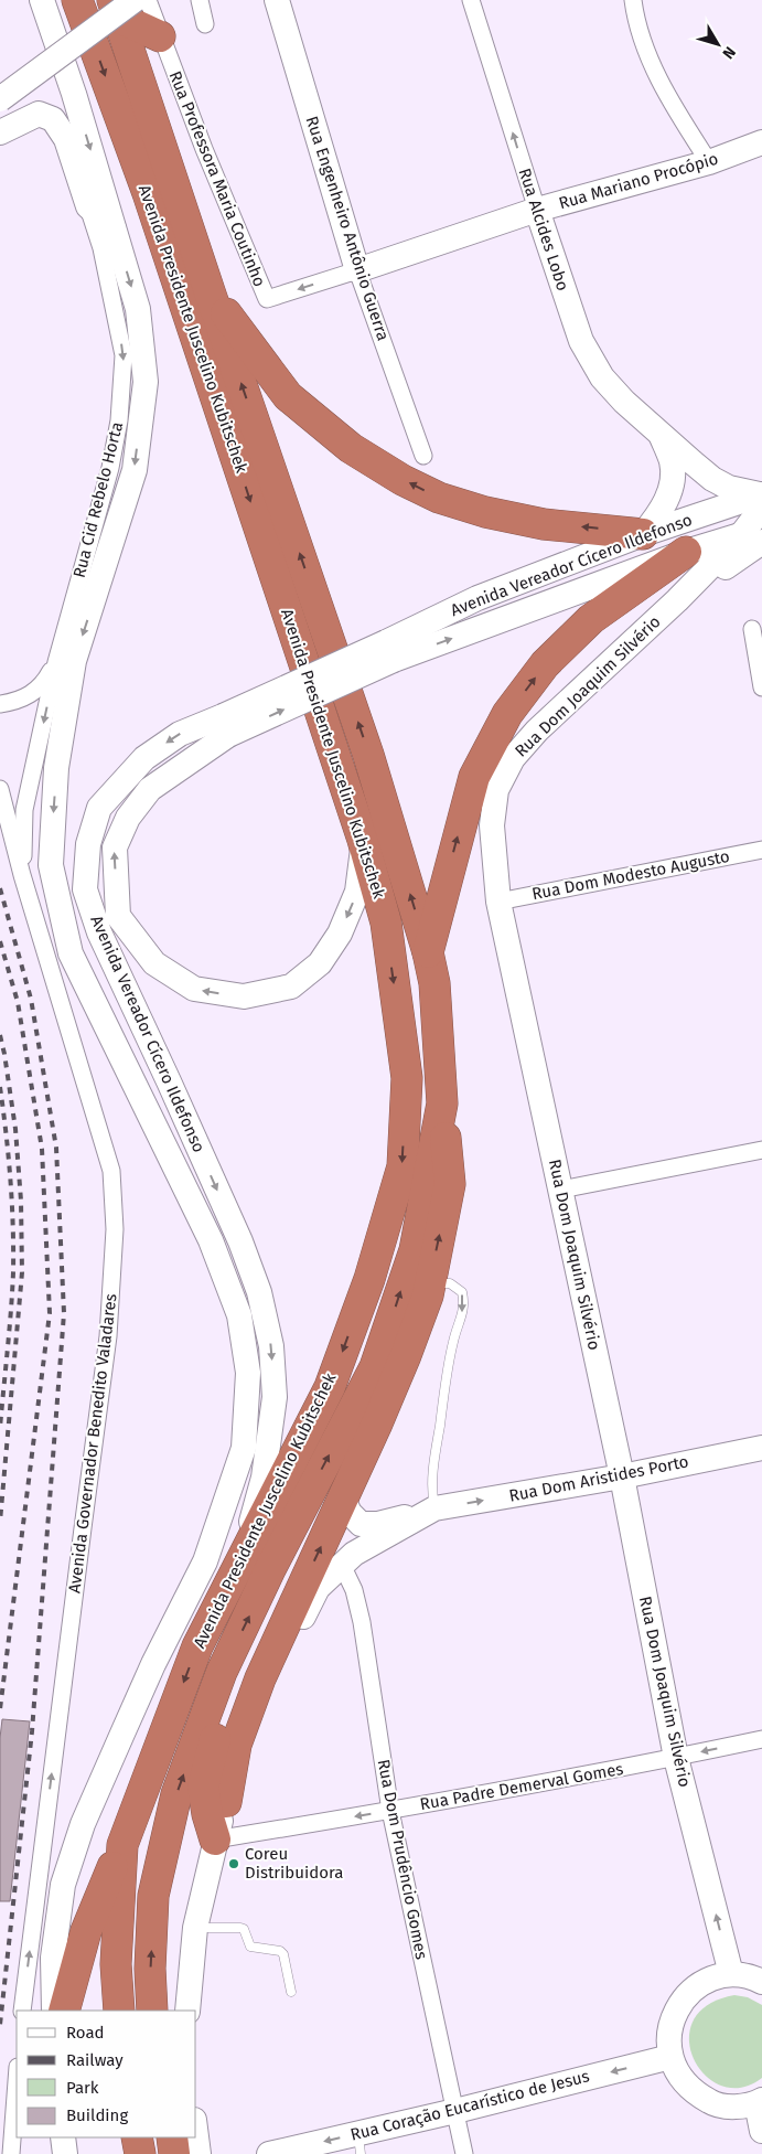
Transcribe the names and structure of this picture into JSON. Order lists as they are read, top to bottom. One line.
{"streets":{"highway":["Avenida Presidente Juscelino Kubitschek"],"street":["Rua Professora Maria Coutinho","Rua Mariano Procópio","Rua Engenheiro Antônio Guerra","Rua Alcides Lobo","Rua Cid Rebelo Horta","Avenida Vereador Cícero Ildefonso","Rua Dom Joaquim Silvério","Rua Dom Modesto Augusto","Avenida Governador Benedito Valadares","Rua Dom Aristides Porto","Rua Padre Demerval Gomes","Rua Dom Prudêncio Gomes","Rua Coração Eucarístico de Jesus"]},"crossings":[["Rua Professora Maria Coutinho","Rua Mariano Procópio"],["Rua Professora Maria Coutinho","Rua Engenheiro Antônio Guerra"],["Rua Mariano Procópio","Rua Engenheiro Antônio Guerra"],["Rua Mariano Procópio","Rua Alcides Lobo"],["Rua Alcides Lobo","Avenida Vereador Cícero Ildefonso"],["Rua Alcides Lobo","Rua Dom Joaquim Silvério"],["Avenida Presidente Juscelino Kubitschek","Avenida Vereador Cícero Ildefonso"],["Rua Cid Rebelo Horta","Avenida Governador Benedito Valadares"],["Avenida Vereador Cícero Ildefonso","Rua Dom Joaquim Silvério"],["Rua Dom Joaquim Silvério","Rua Dom Modesto Augusto"],["Rua Dom Joaquim Silvério","Rua Dom Aristides Porto"],["Rua Dom Joaquim Silvério","Rua Padre Demerval Gomes"],["Rua Dom Aristides Porto","Rua Dom Prudêncio Gomes"],["Rua Padre Demerval Gomes","Rua Dom Prudêncio Gomes"],["Rua Dom Prudêncio Gomes","Rua Coração Eucarístico de Jesus"]],"one_way":["Rua Professora Maria Coutinho","Rua Cid Rebelo Horta","Avenida Governador Benedito Valadares","Rua Padre Demerval Gomes","Rua Coração Eucarístico de Jesus"],"places":["Coreu Distribuidora"],"legend":["Road","Railway","Park","Building"],"north":"bottom right"}
